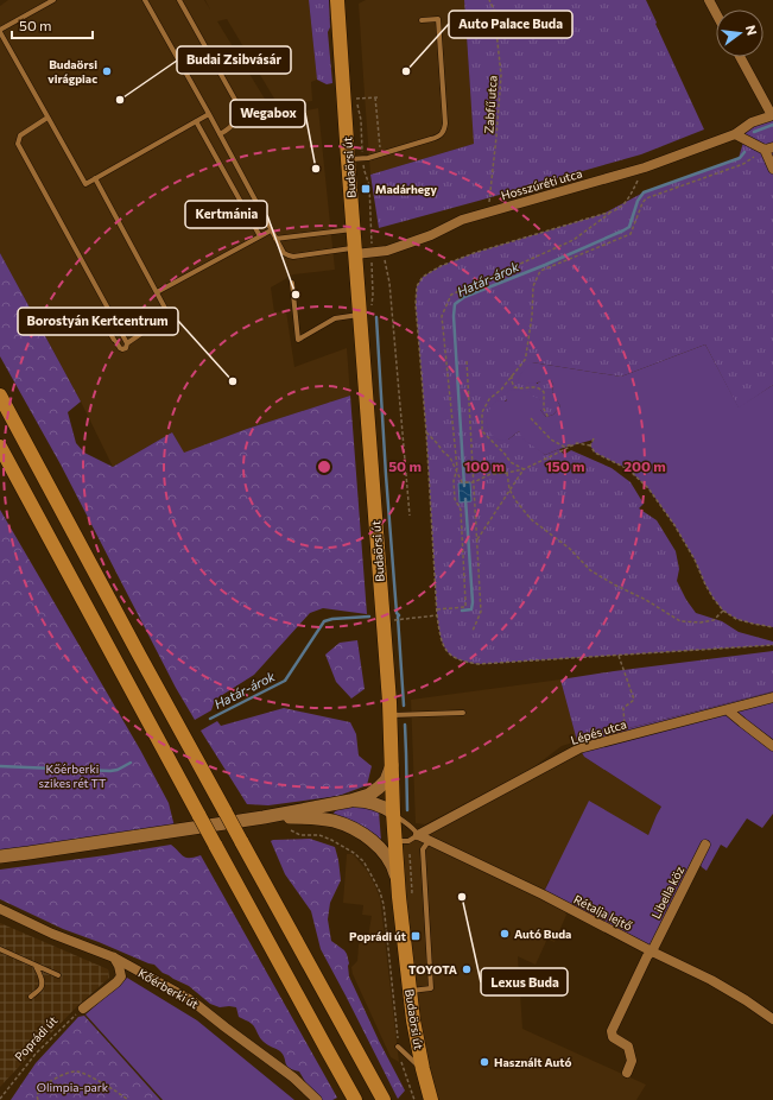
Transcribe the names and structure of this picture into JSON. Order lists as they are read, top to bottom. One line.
{"streets":{"main road":["Budaörsi út"],"street":["Hosszúréti utca","Lépés utca","Libella köz","Rétalja lejtő","Kőérberki út"],"path":["Zabfű utca","Poprádi út"]},"crossings":[["Zabfű utca","Hosszúréti utca"],["Budaörsi út","Hosszúréti utca"],["Lépés utca","Rétalja lejtő"],["Libella köz","Rétalja lejtő"]],"water":["Határ-árok"],"parks":["Kőérberki szikes rét TT","Olimpia-park"],"places":{"other":["Budaörsi virágpiac","Auto Palace Buda","Budai Zsibvásár","Wegabox","Kertmánia","Borostyán Kertcentrum","Lexus Buda","Autó Buda","TOYOTA","Használt Autó"],"transit":["Madárhegy","Poprádi út"]},"scale_bar":"50 m","north":"right","rings":["50 m","100 m","150 m","200 m"]}
